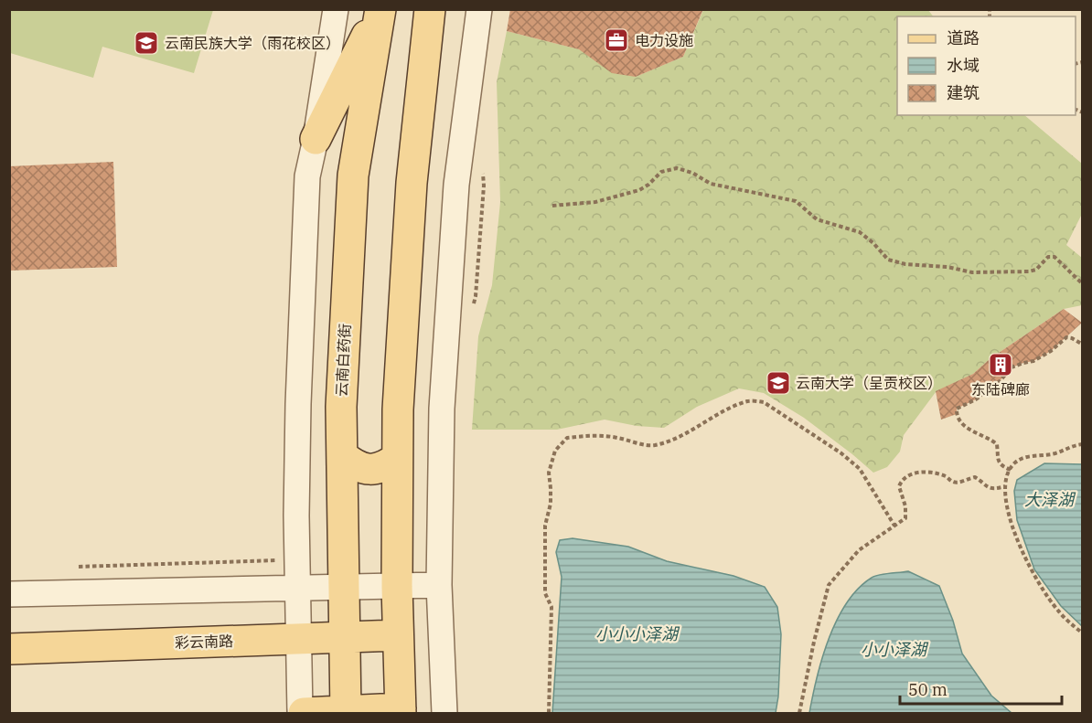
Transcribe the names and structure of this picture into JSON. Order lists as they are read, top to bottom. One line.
{"streets":{"main road":["云南白药街","彩云南路"]},"crossings":[["云南白药街","彩云南路"]],"water":["大泽湖","小小小泽湖","小小泽湖"],"places":{"office":["电力设施"],"school or university":["云南民族大学（雨花校区）","云南大学（呈贡校区）"],"building":["东陆碑廊"]},"legend":["道路","水域","建筑"],"scale_bar":"50 m"}
